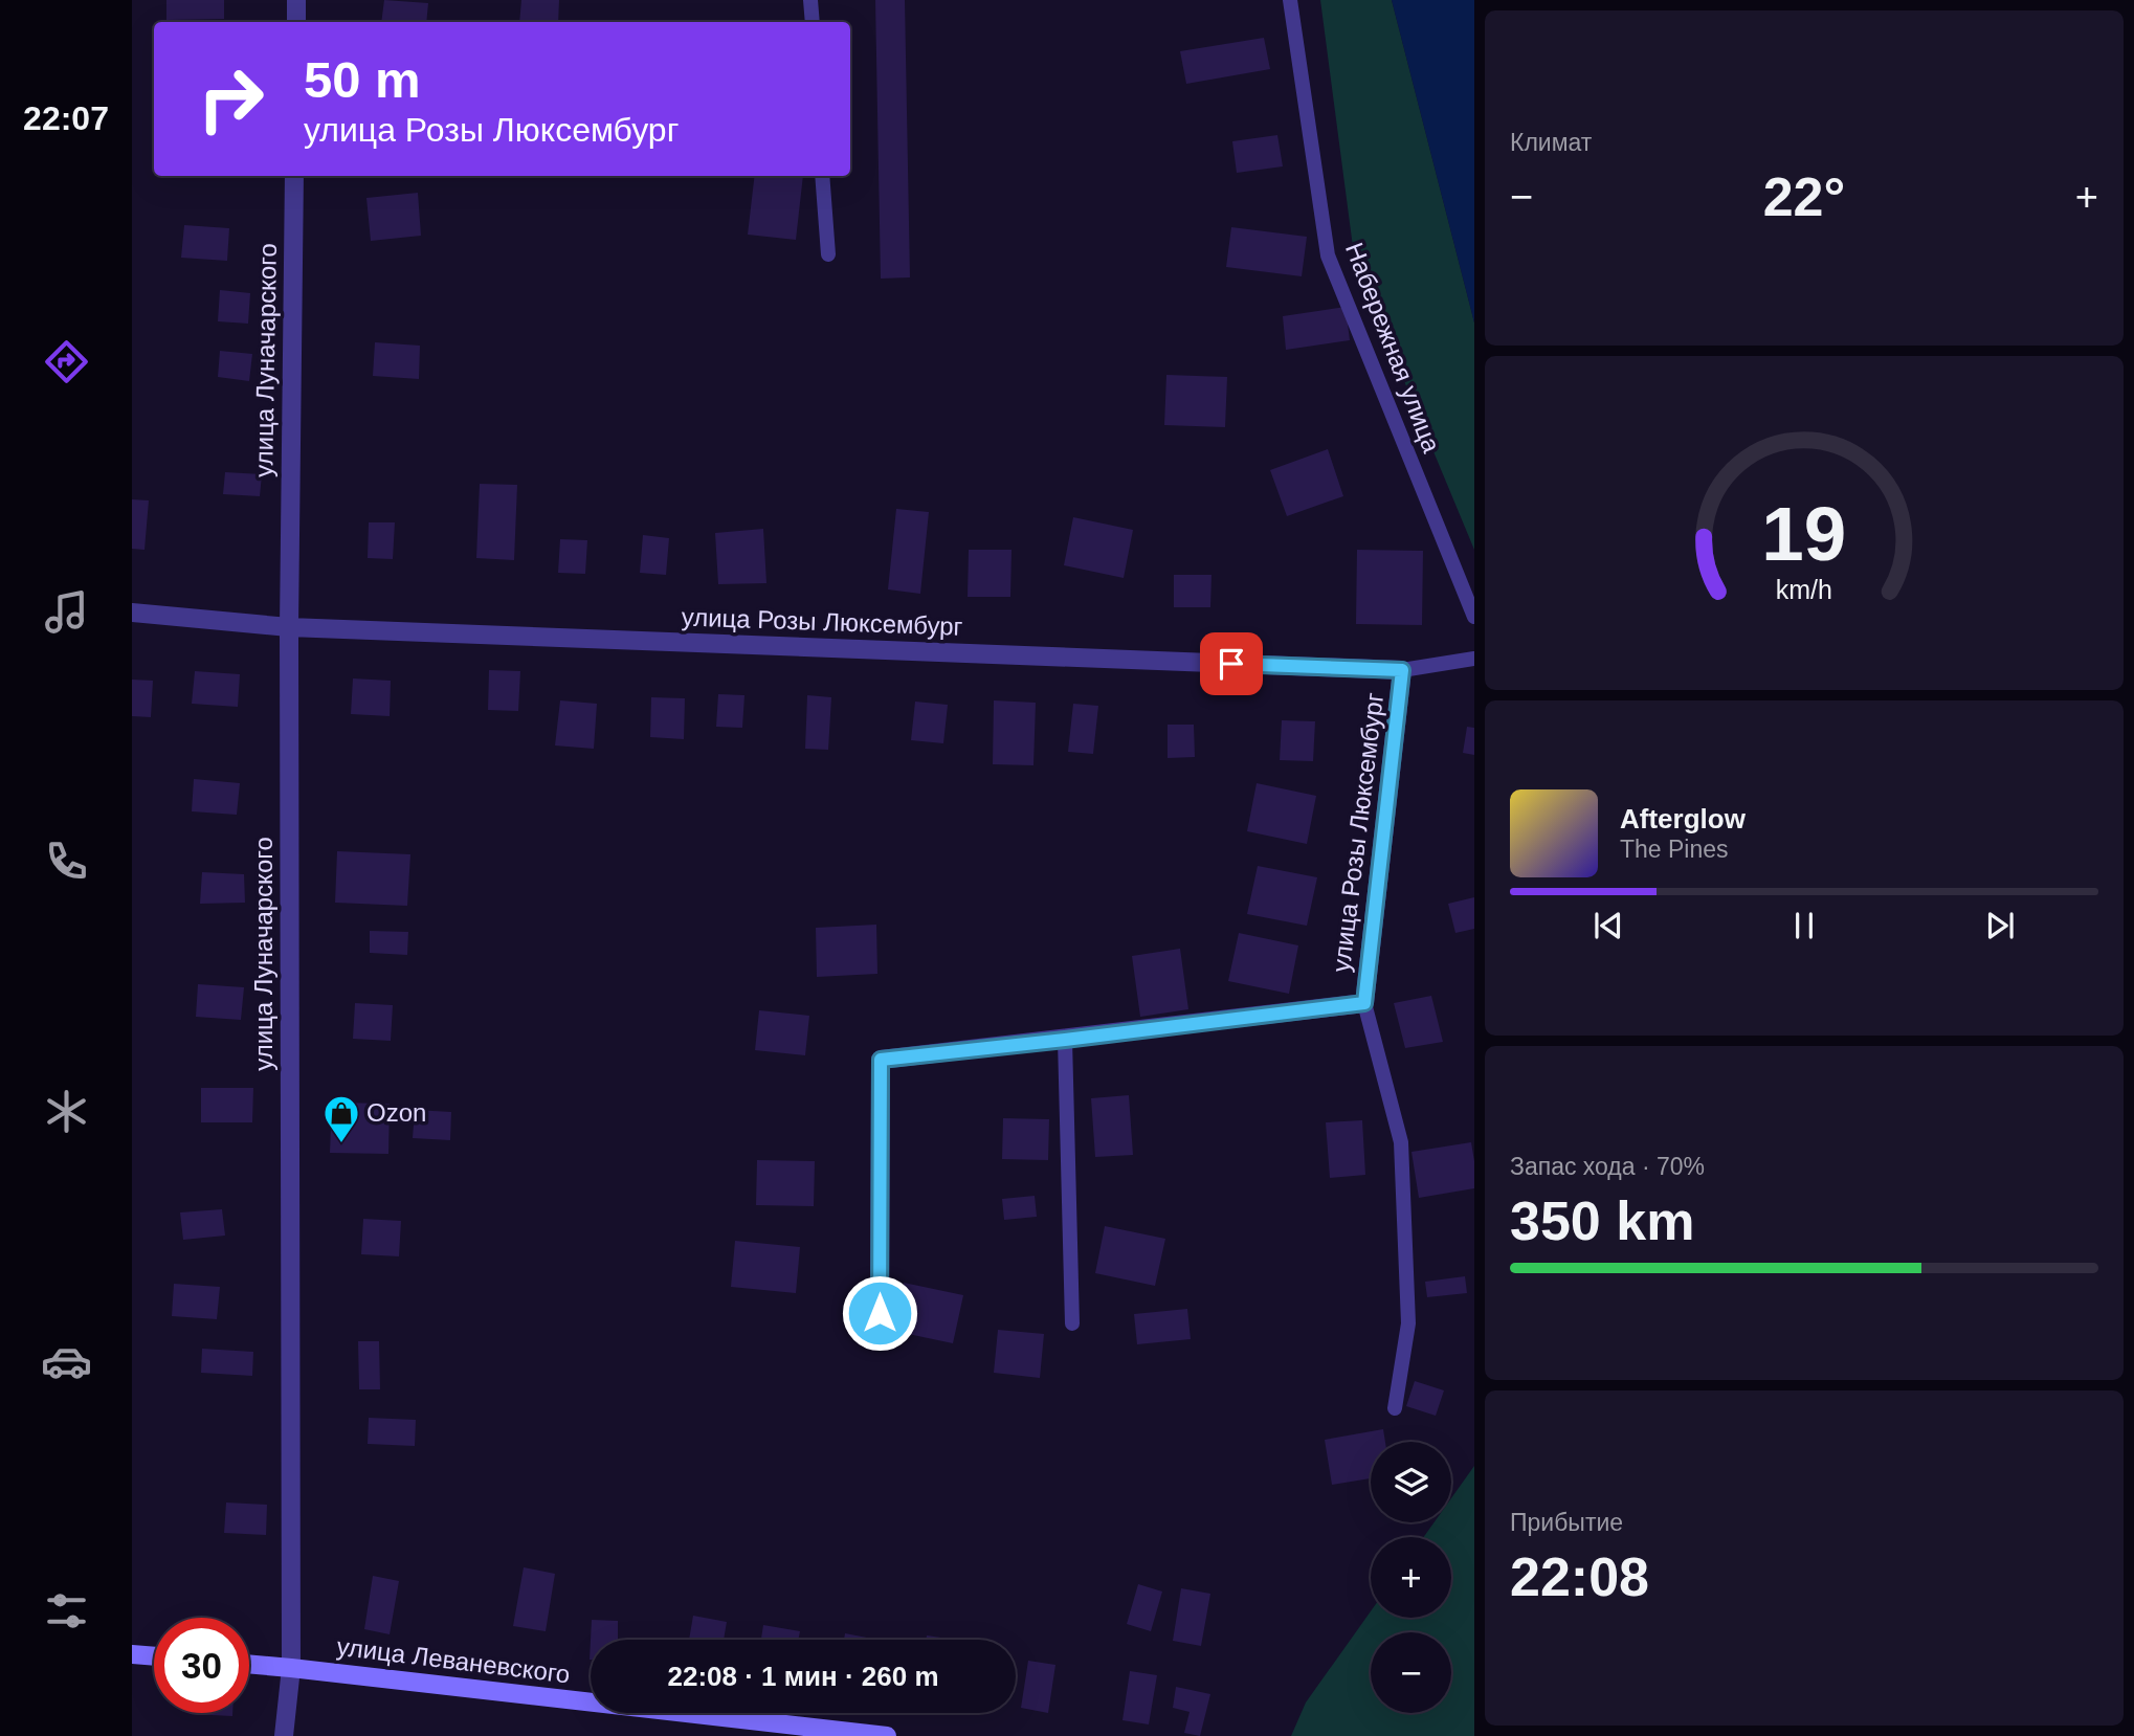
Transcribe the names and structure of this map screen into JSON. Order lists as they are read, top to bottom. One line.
{"streets":{"street":["улица Луначарского","улица Розы Люксембург","улица Леваневского"],"lane":["Набережная улица"]},"crossings":[["улица Луначарского","улица Розы Люксембург"],["улица Луначарского","улица Леваневского"]],"places":{"shop":["Ozon"]},"page":{"tabs":"22:07","tile":["Климат",["Запас хода · 70%","350 km"],["Прибытие","22:08"]],"turn":["50 m","улица Розы Люксембург"],"heat":["−","22°","+"],"song":["Afterglow","The Pines"],"map_buttons":["+","−"],"limit":"30","trip":"22:08 · 1 мин · 260 m","gauge":["19","km/h"]}}
